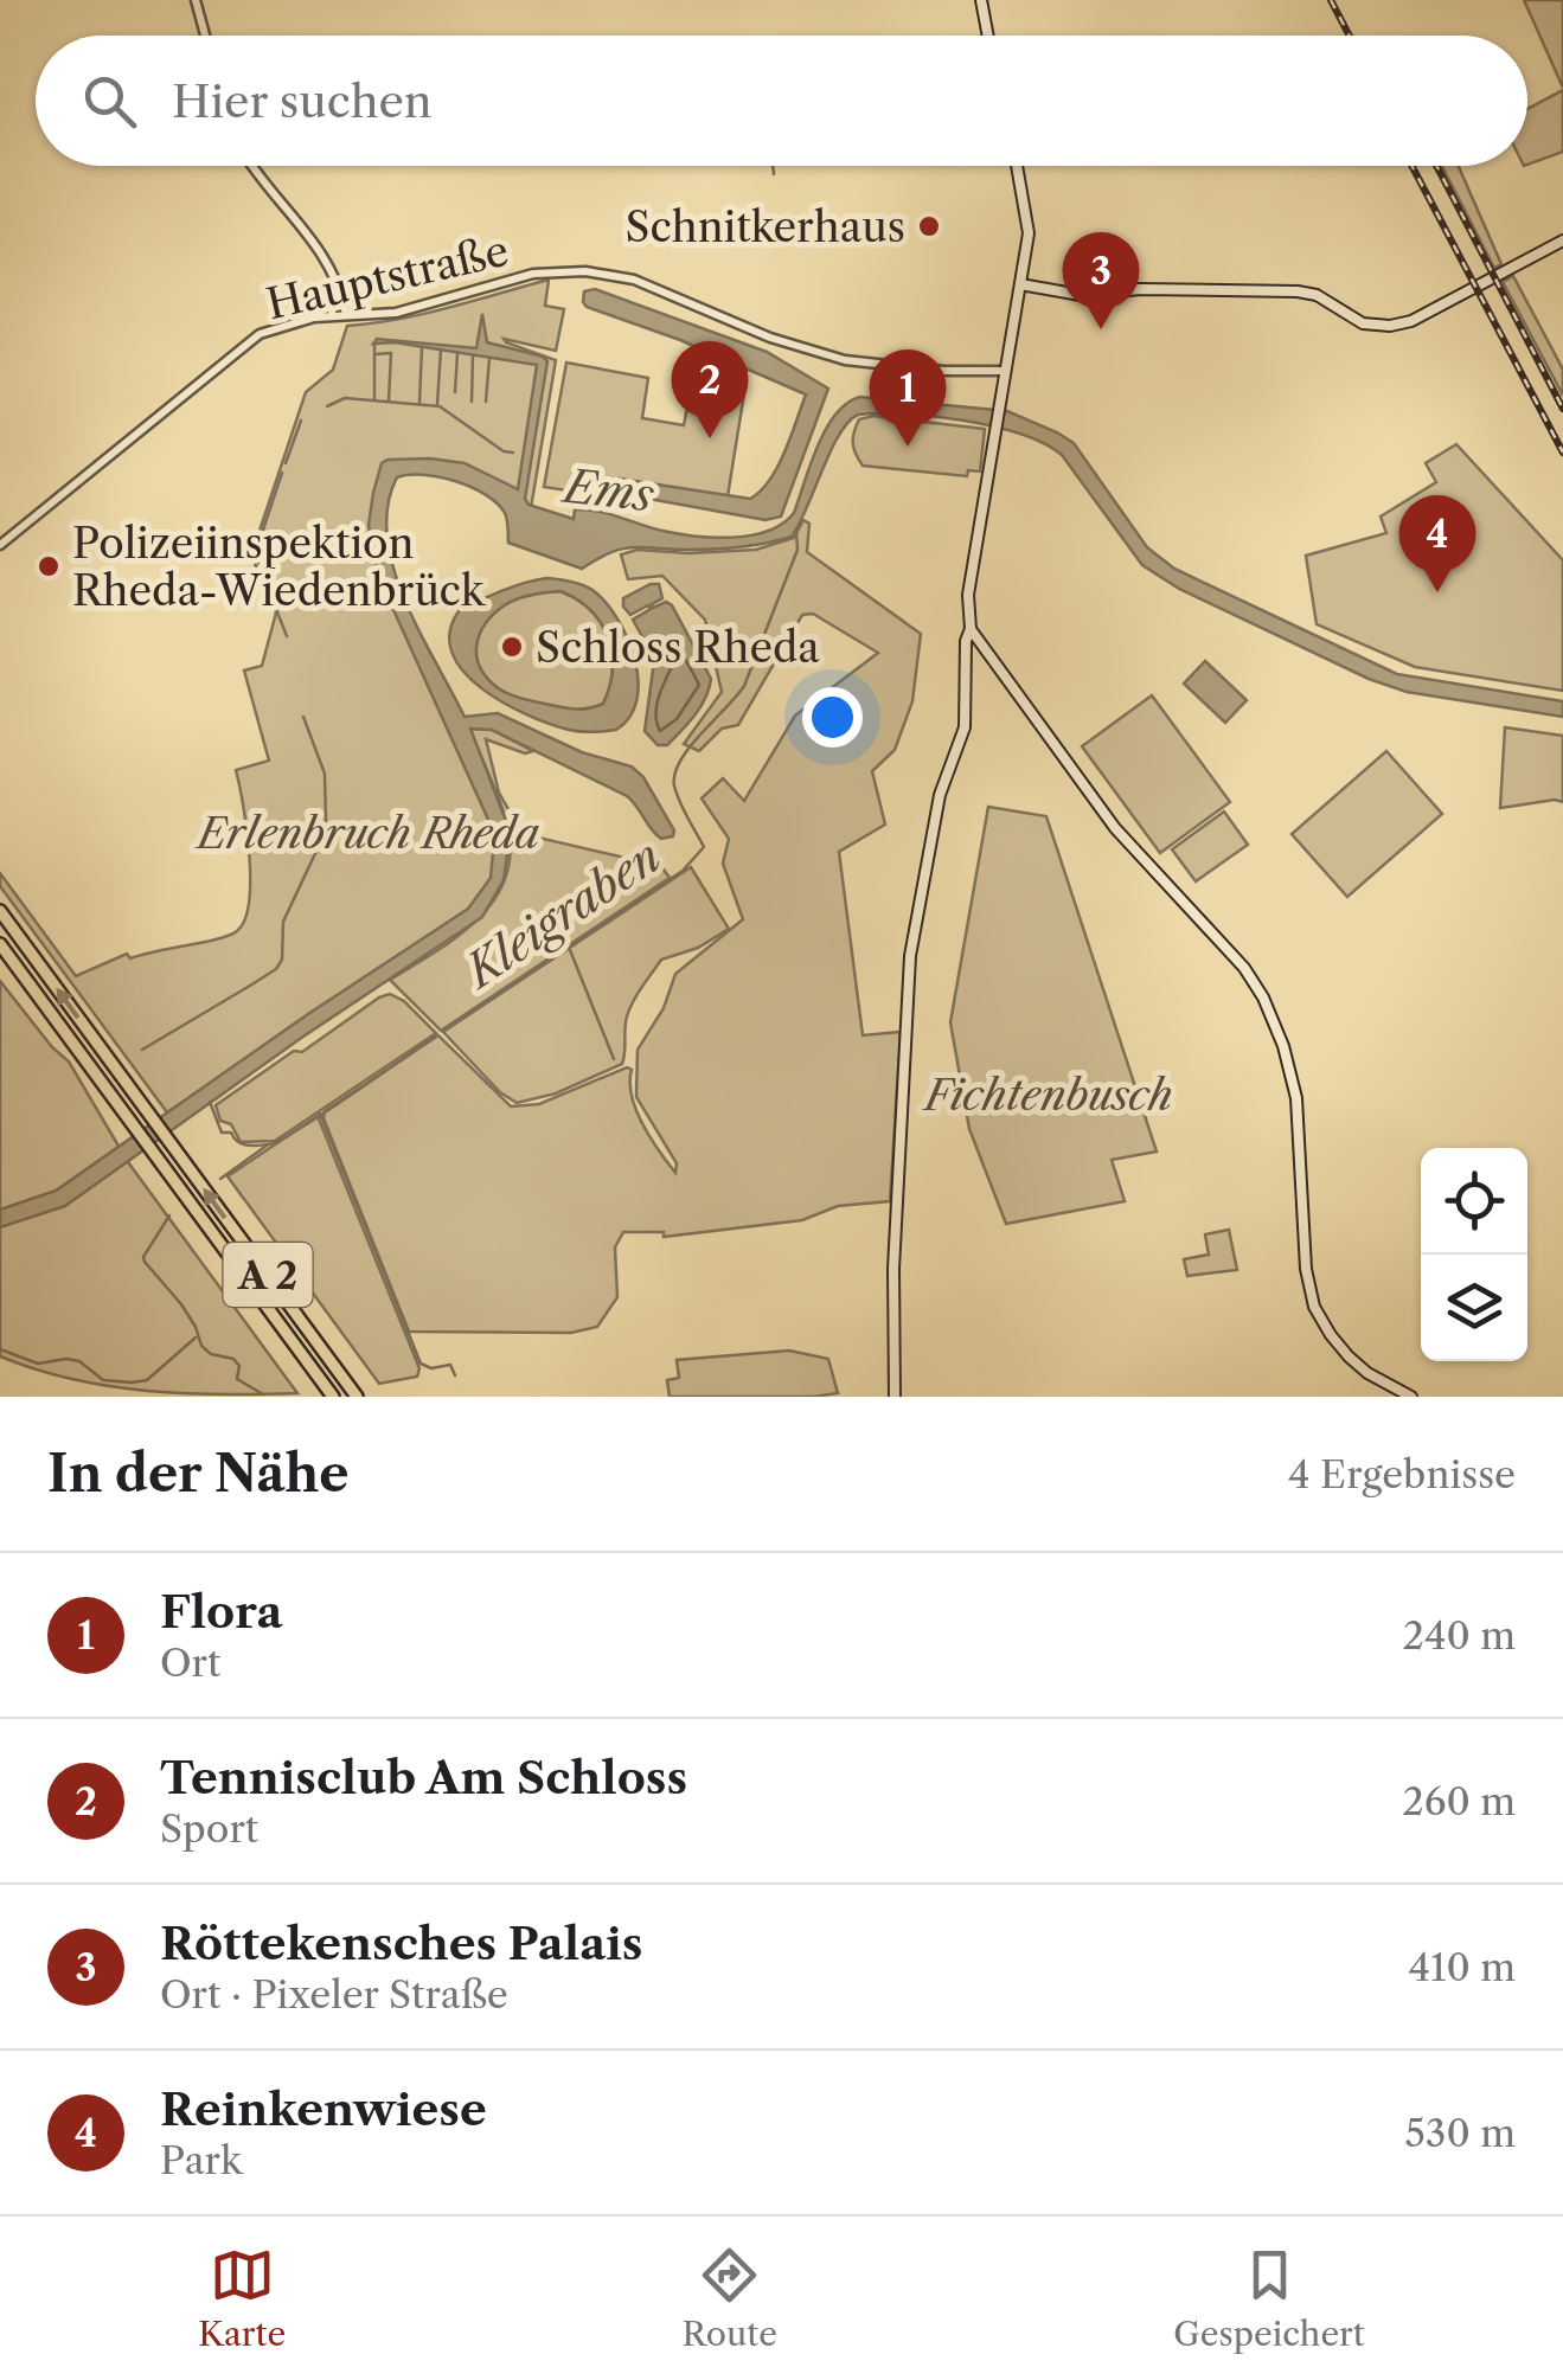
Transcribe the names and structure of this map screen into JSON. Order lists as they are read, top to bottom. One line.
{"streets":{"highway":["A 2"],"street":["Hauptstraße"]},"water":["Ems","Kleigraben"],"parks":["Erlenbruch Rheda","Fichtenbusch"],"places":["Schnitkerhaus","Polizeiinspektion Rheda-Wiedenbrück","Schloss Rheda"],"page":{"search":"Hier suchen","pins":["3","2","1","4"],"heading":["In der Nähe","4 Ergebnisse"],"list":[{"mark":"1","name":"Flora","note":"Ort","value":"240 m"},{"mark":"2","name":"Tennisclub Am Schloss","note":"Sport","value":"260 m"},{"mark":"3","name":"Röttekensches Palais","note":"Ort · Pixeler Straße","value":"410 m"},{"mark":"4","name":"Reinkenwiese","note":"Park","value":"530 m"}],"nav":["Karte","Route","Gespeichert"]}}
